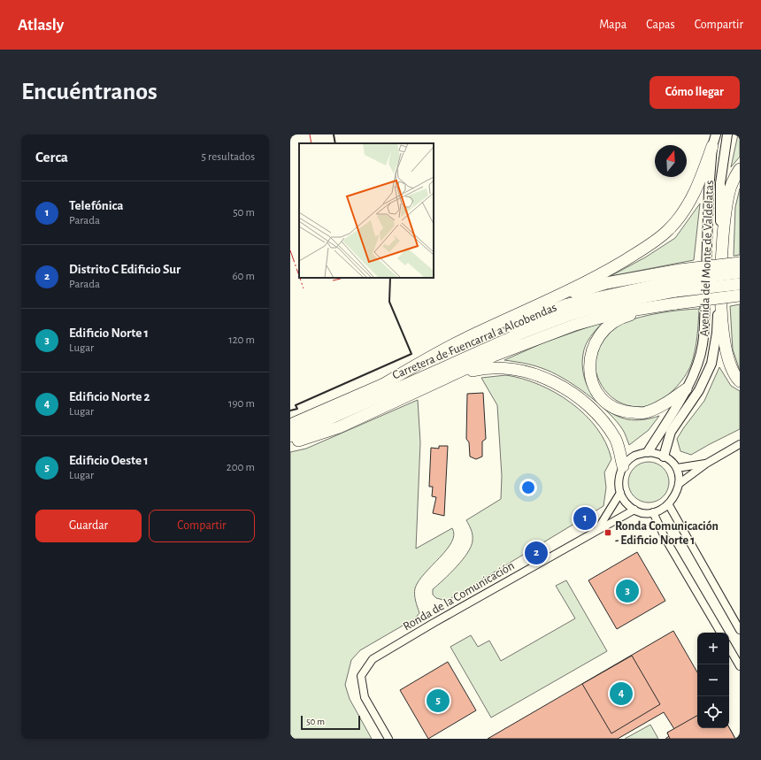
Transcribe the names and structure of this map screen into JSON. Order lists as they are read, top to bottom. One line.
{"streets":{"highway":["Carretera de Fuencarral a Alcobendas"],"street":["Avenida del Monte de Valdelatas","Ronda de la Comunicación"]},"crossings":[["Avenida del Monte de Valdelatas","Ronda de la Comunicación"]],"places":{"transit":["Ronda Comunicación - Edificio Norte 1"]},"scale_bar":"50 m","north":"top","page":{"header":"Atlasly","nav":["Mapa","Capas","Compartir"],"buttons":["Cómo llegar",["Guardar","Compartir"]],"title":"Encuéntranos","heading":["Cerca","5 resultados"],"list":[{"mark":"1","name":"Telefónica","note":"Parada","value":"50 m"},{"mark":"2","name":"Distrito C Edificio Sur","note":"Parada","value":"60 m"},{"mark":"3","name":"Edificio Norte 1","note":"Lugar","value":"120 m"},{"mark":"4","name":"Edificio Norte 2","note":"Lugar","value":"190 m"},{"mark":"5","name":"Edificio Oeste 1","note":"Lugar","value":"200 m"}],"pins":["1","2","3","4","5"],"map_buttons":["+","−"],"scale":"50 m"}}
